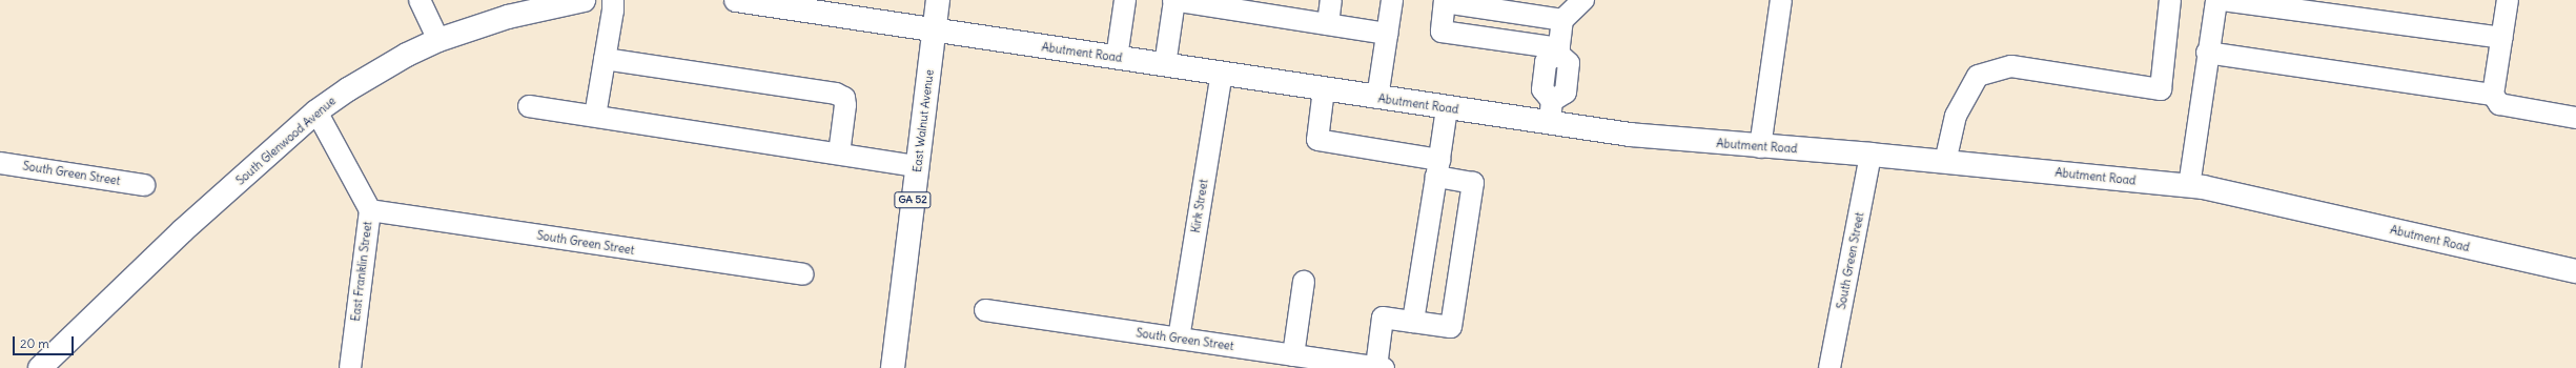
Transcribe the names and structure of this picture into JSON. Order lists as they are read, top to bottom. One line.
{"streets":{"main road":["Abutment Road","East Walnut Avenue","South Glenwood Avenue","GA 52"],"street":["South Green Street","Kirk Street","East Franklin Street"]},"crossings":[["Abutment Road","East Walnut Avenue"],["Abutment Road","South Green Street"],["Abutment Road","Kirk Street"],["South Glenwood Avenue","East Franklin Street"],["South Green Street","Kirk Street"],["South Green Street","East Franklin Street"]],"scale_bar":"20 m"}
